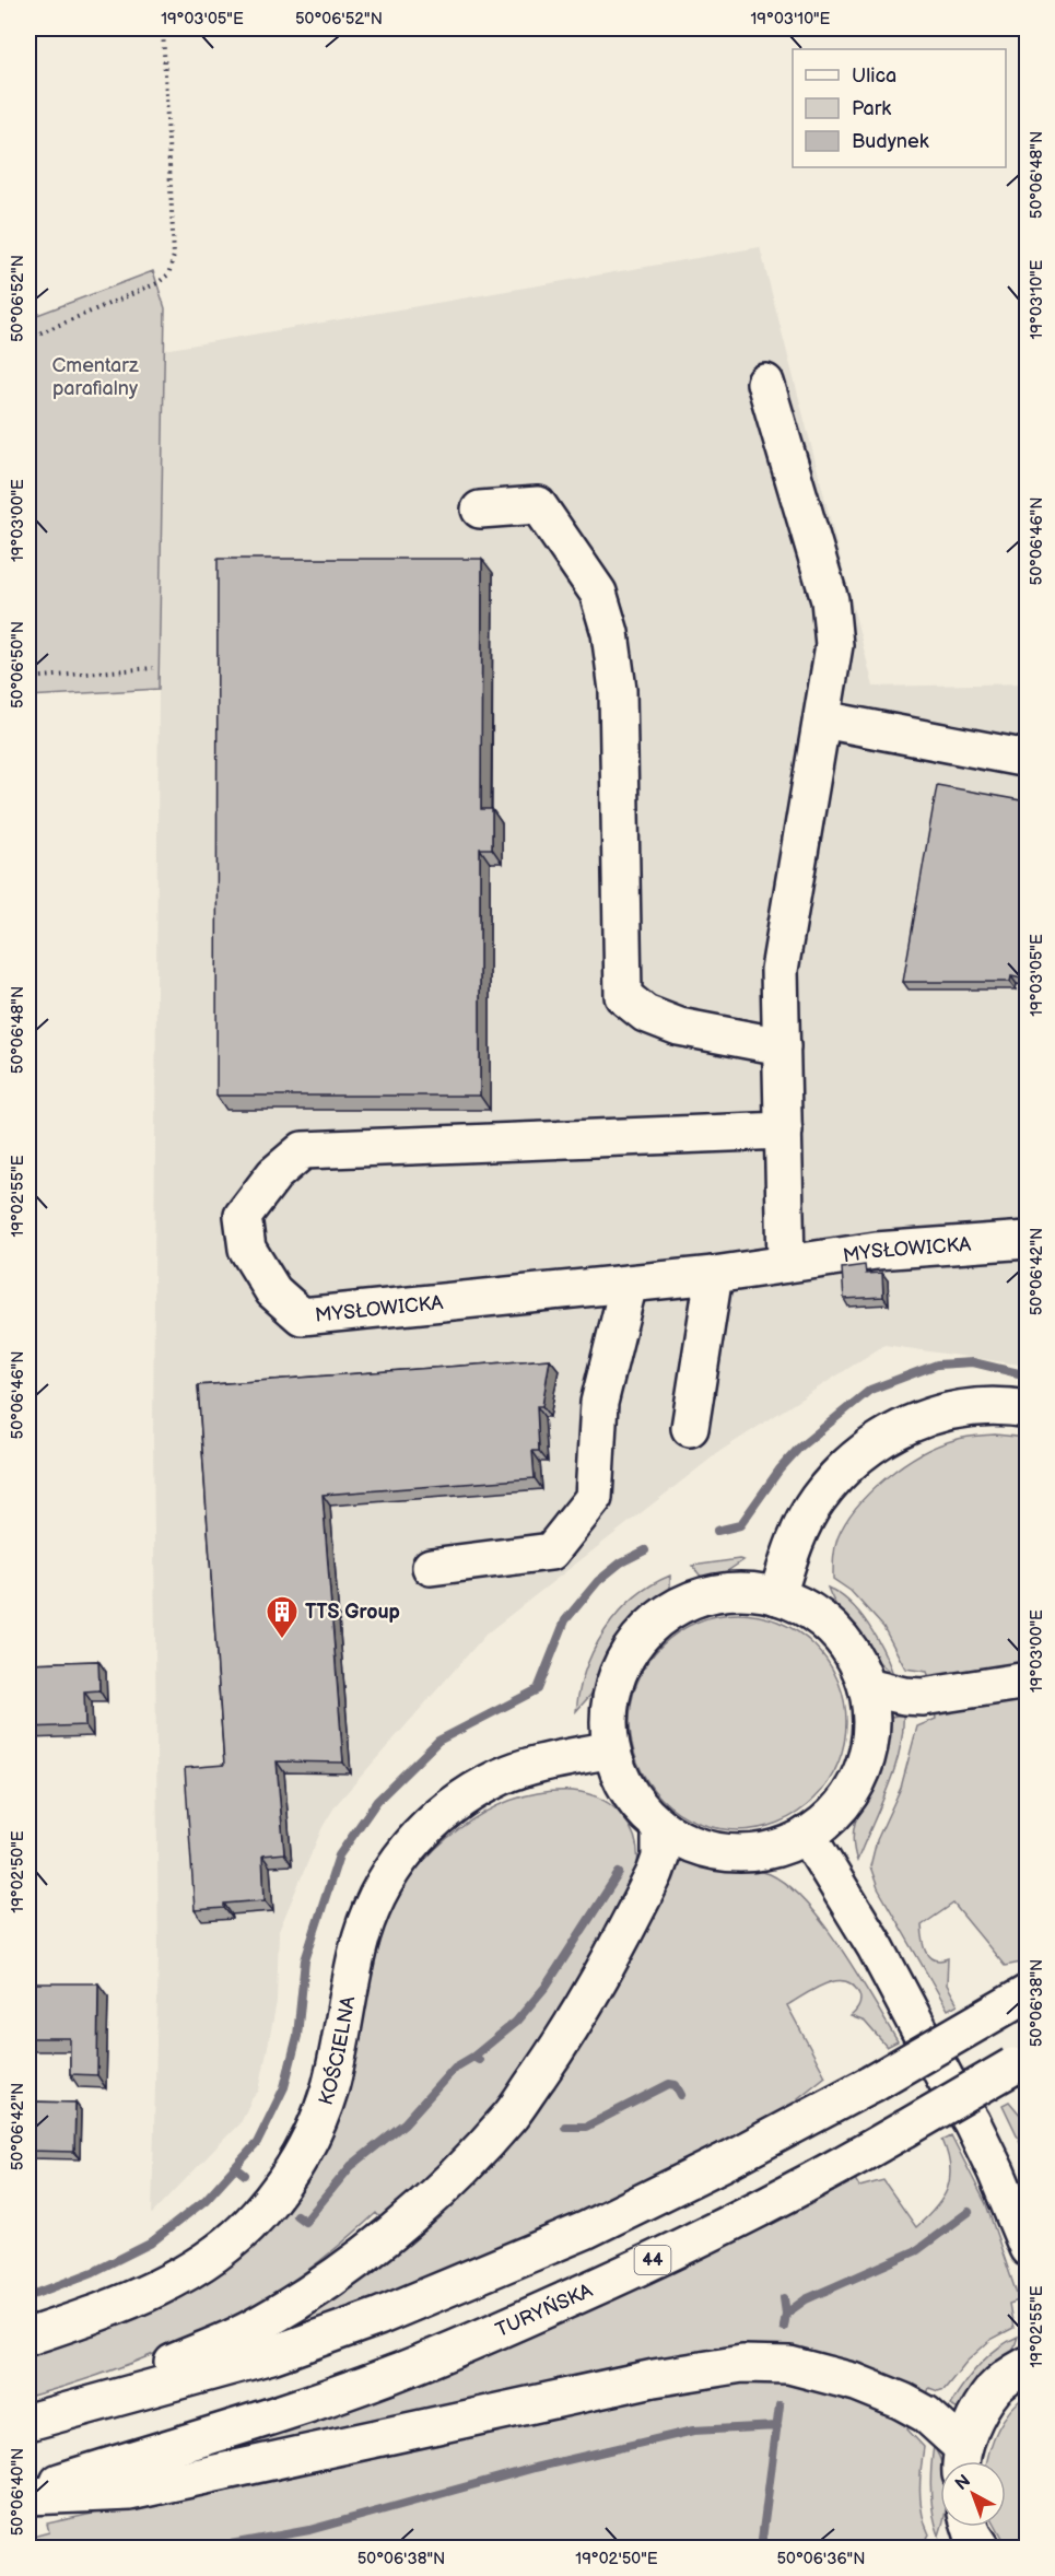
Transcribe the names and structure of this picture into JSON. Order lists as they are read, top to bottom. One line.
{"streets":{"main road":["MYSŁOWICKA","KOŚCIELNA","44","TURYŃSKA"]},"parks":["Cmentarz parafialny"],"places":{"building":["TTS Group"]},"legend":["Ulica","Park","Budynek"],"north":"top left","coordinates":["19°03'05\"E","50°06'52\"N","19°03'10\"E","50°06'48\"N","19°03'00\"E","50°06'46\"N","50°06'50\"N","19°02'55\"E","50°06'42\"N","19°02'50\"E","50°06'38\"N","50°06'40\"N","50°06'36\"N"]}
